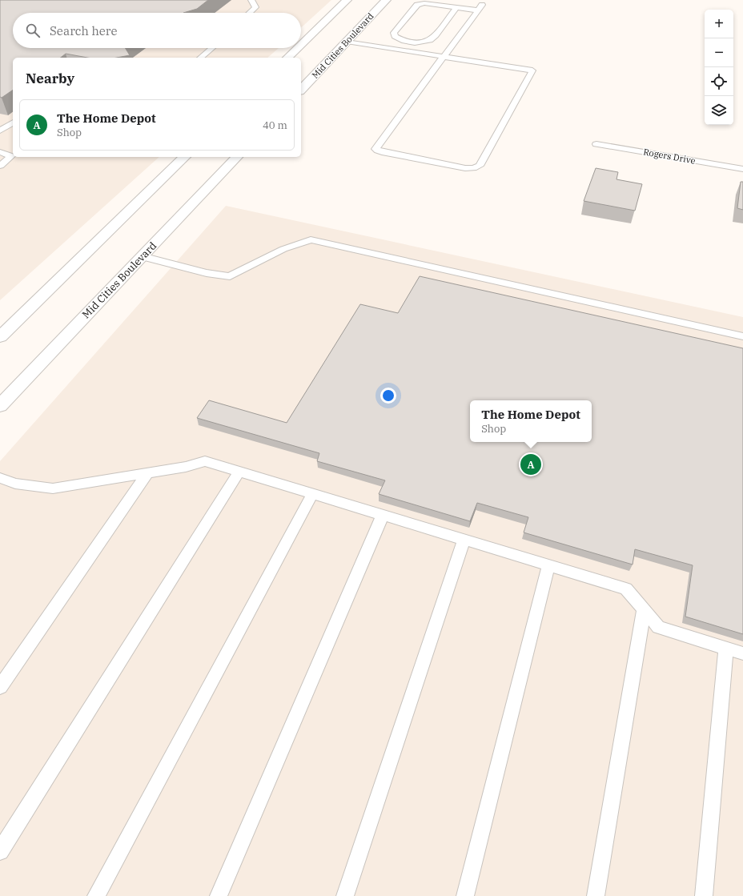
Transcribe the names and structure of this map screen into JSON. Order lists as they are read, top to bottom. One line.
{"streets":{"main road":["Mid Cities Boulevard"],"lane":["Rogers Drive"]},"page":{"map_buttons":["+","−"],"search":"Search here","heading":"Nearby","list":[{"mark":"A","name":"The Home Depot","note":"Shop","value":"40 m"}],"popup":["The Home Depot","Shop"],"pins":"A"}}
